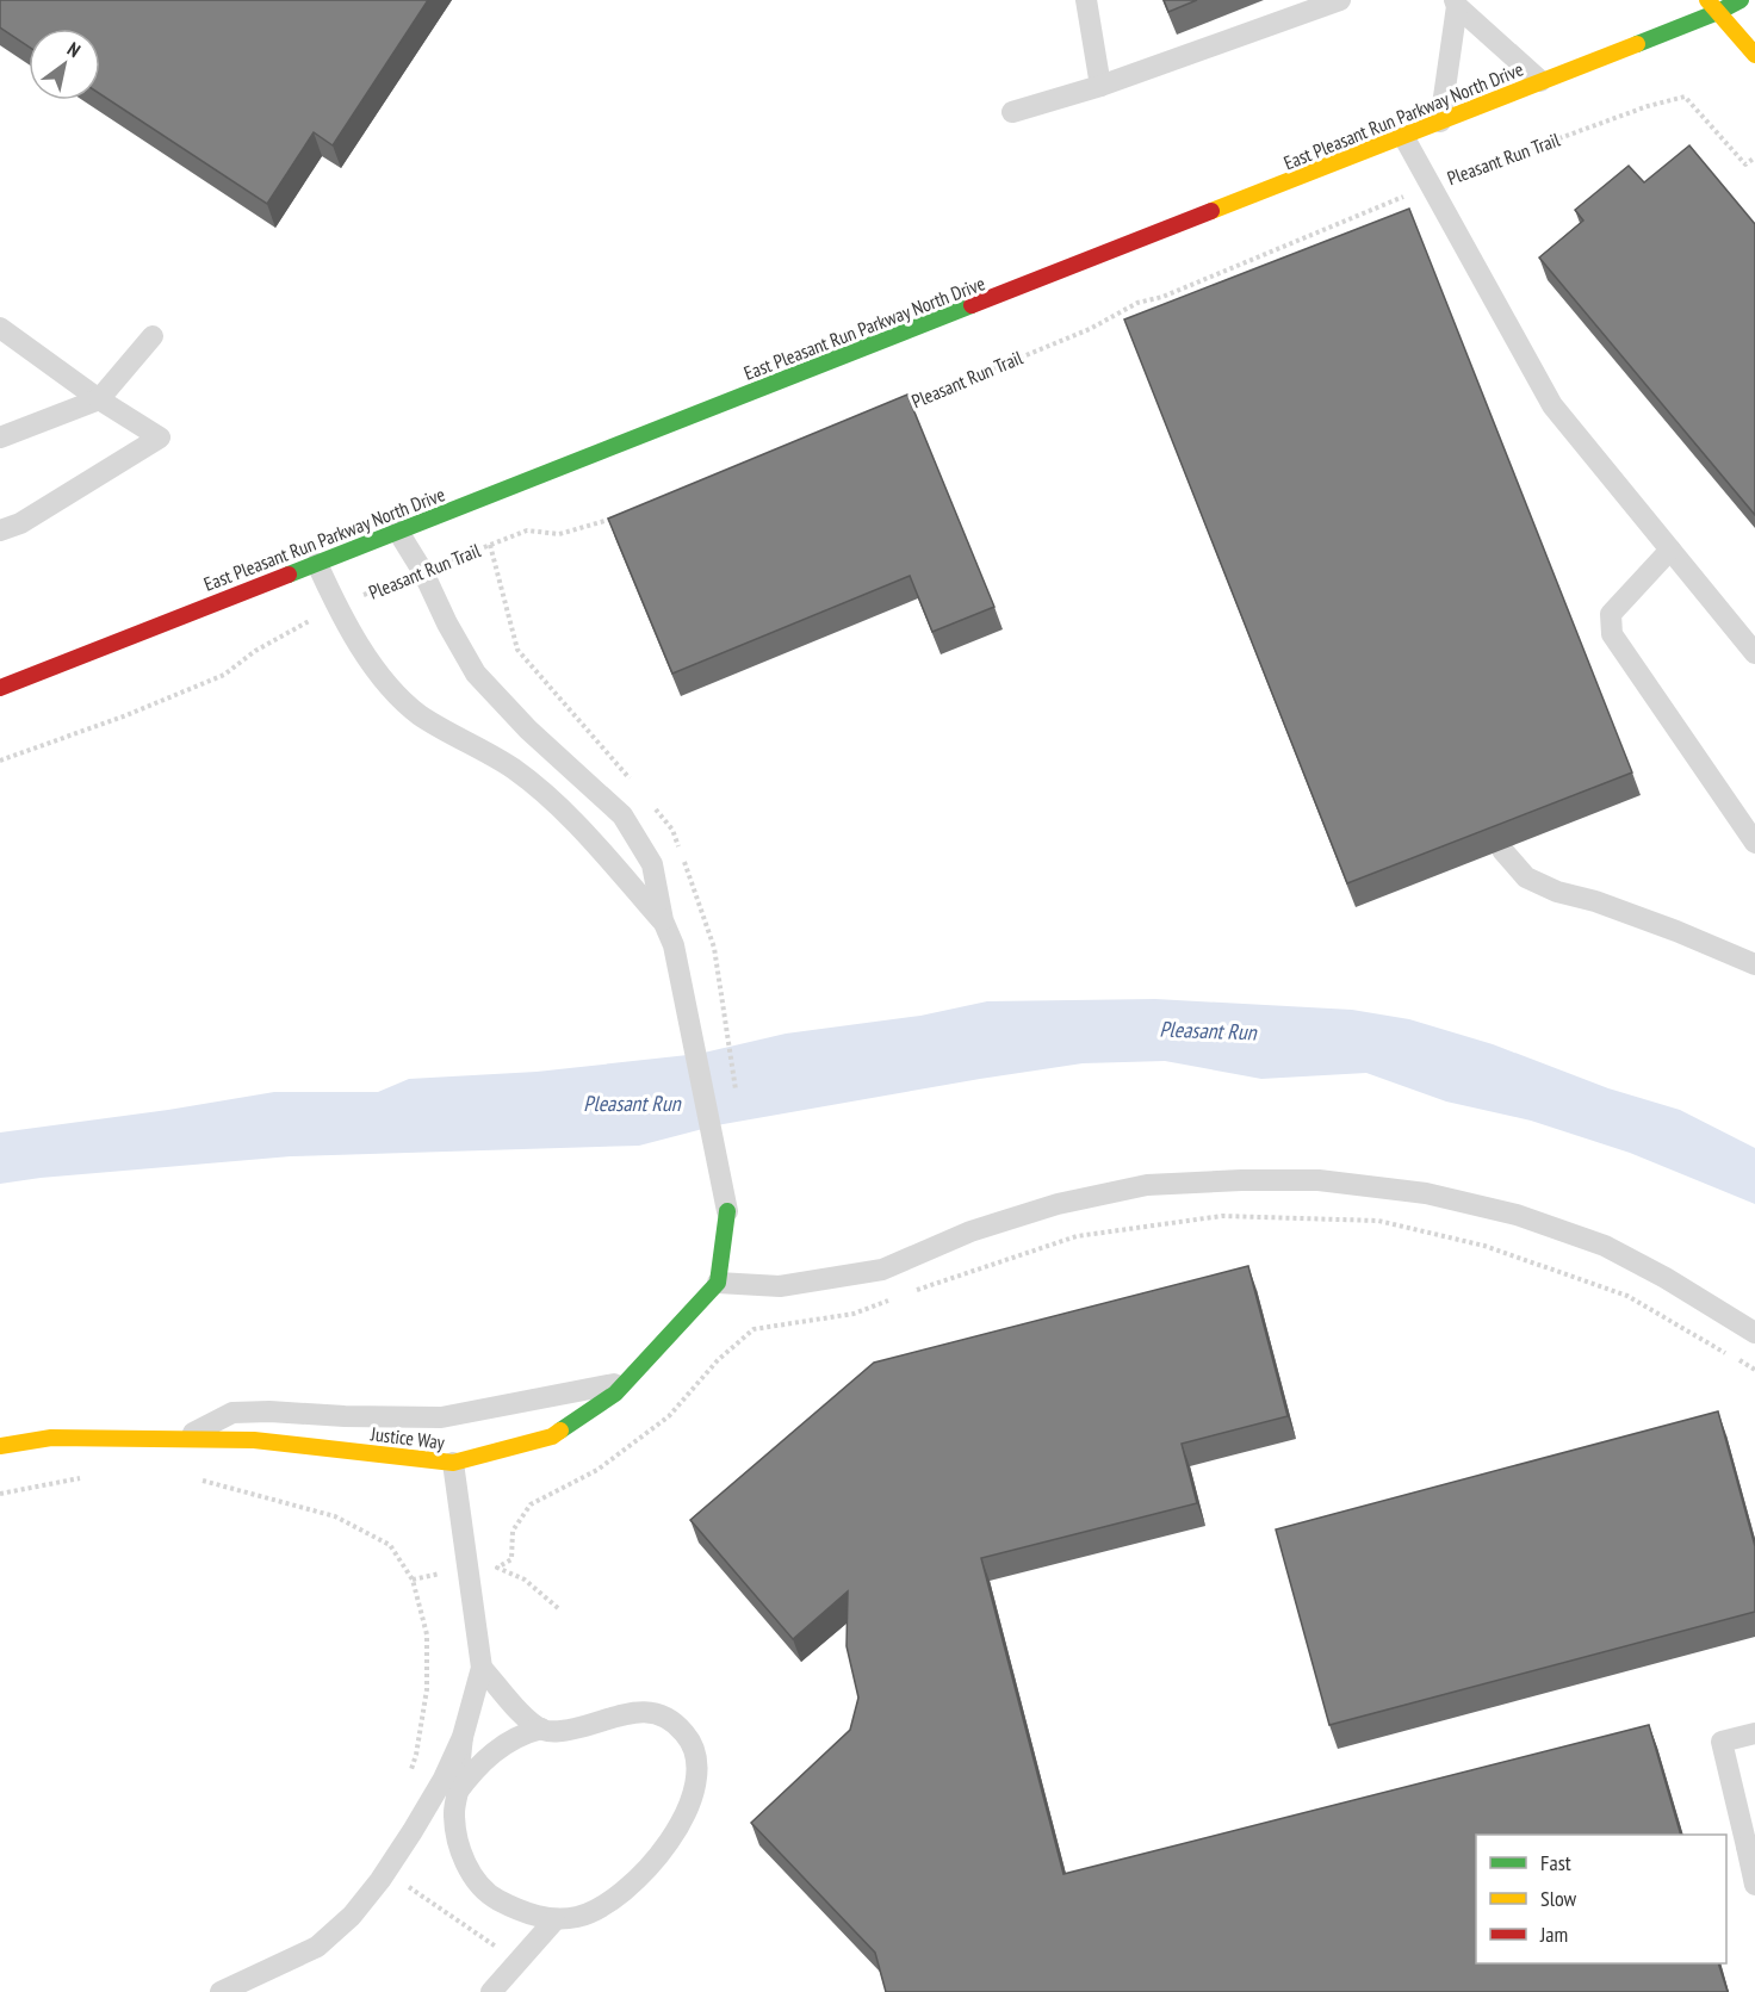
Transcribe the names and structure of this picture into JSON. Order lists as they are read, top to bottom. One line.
{"streets":{"street":["East Pleasant Run Parkway North Drive","Justice Way"],"path":["Pleasant Run Trail"]},"water":["Pleasant Run"],"legend":["Fast","Slow","Jam"],"north":"top right"}
